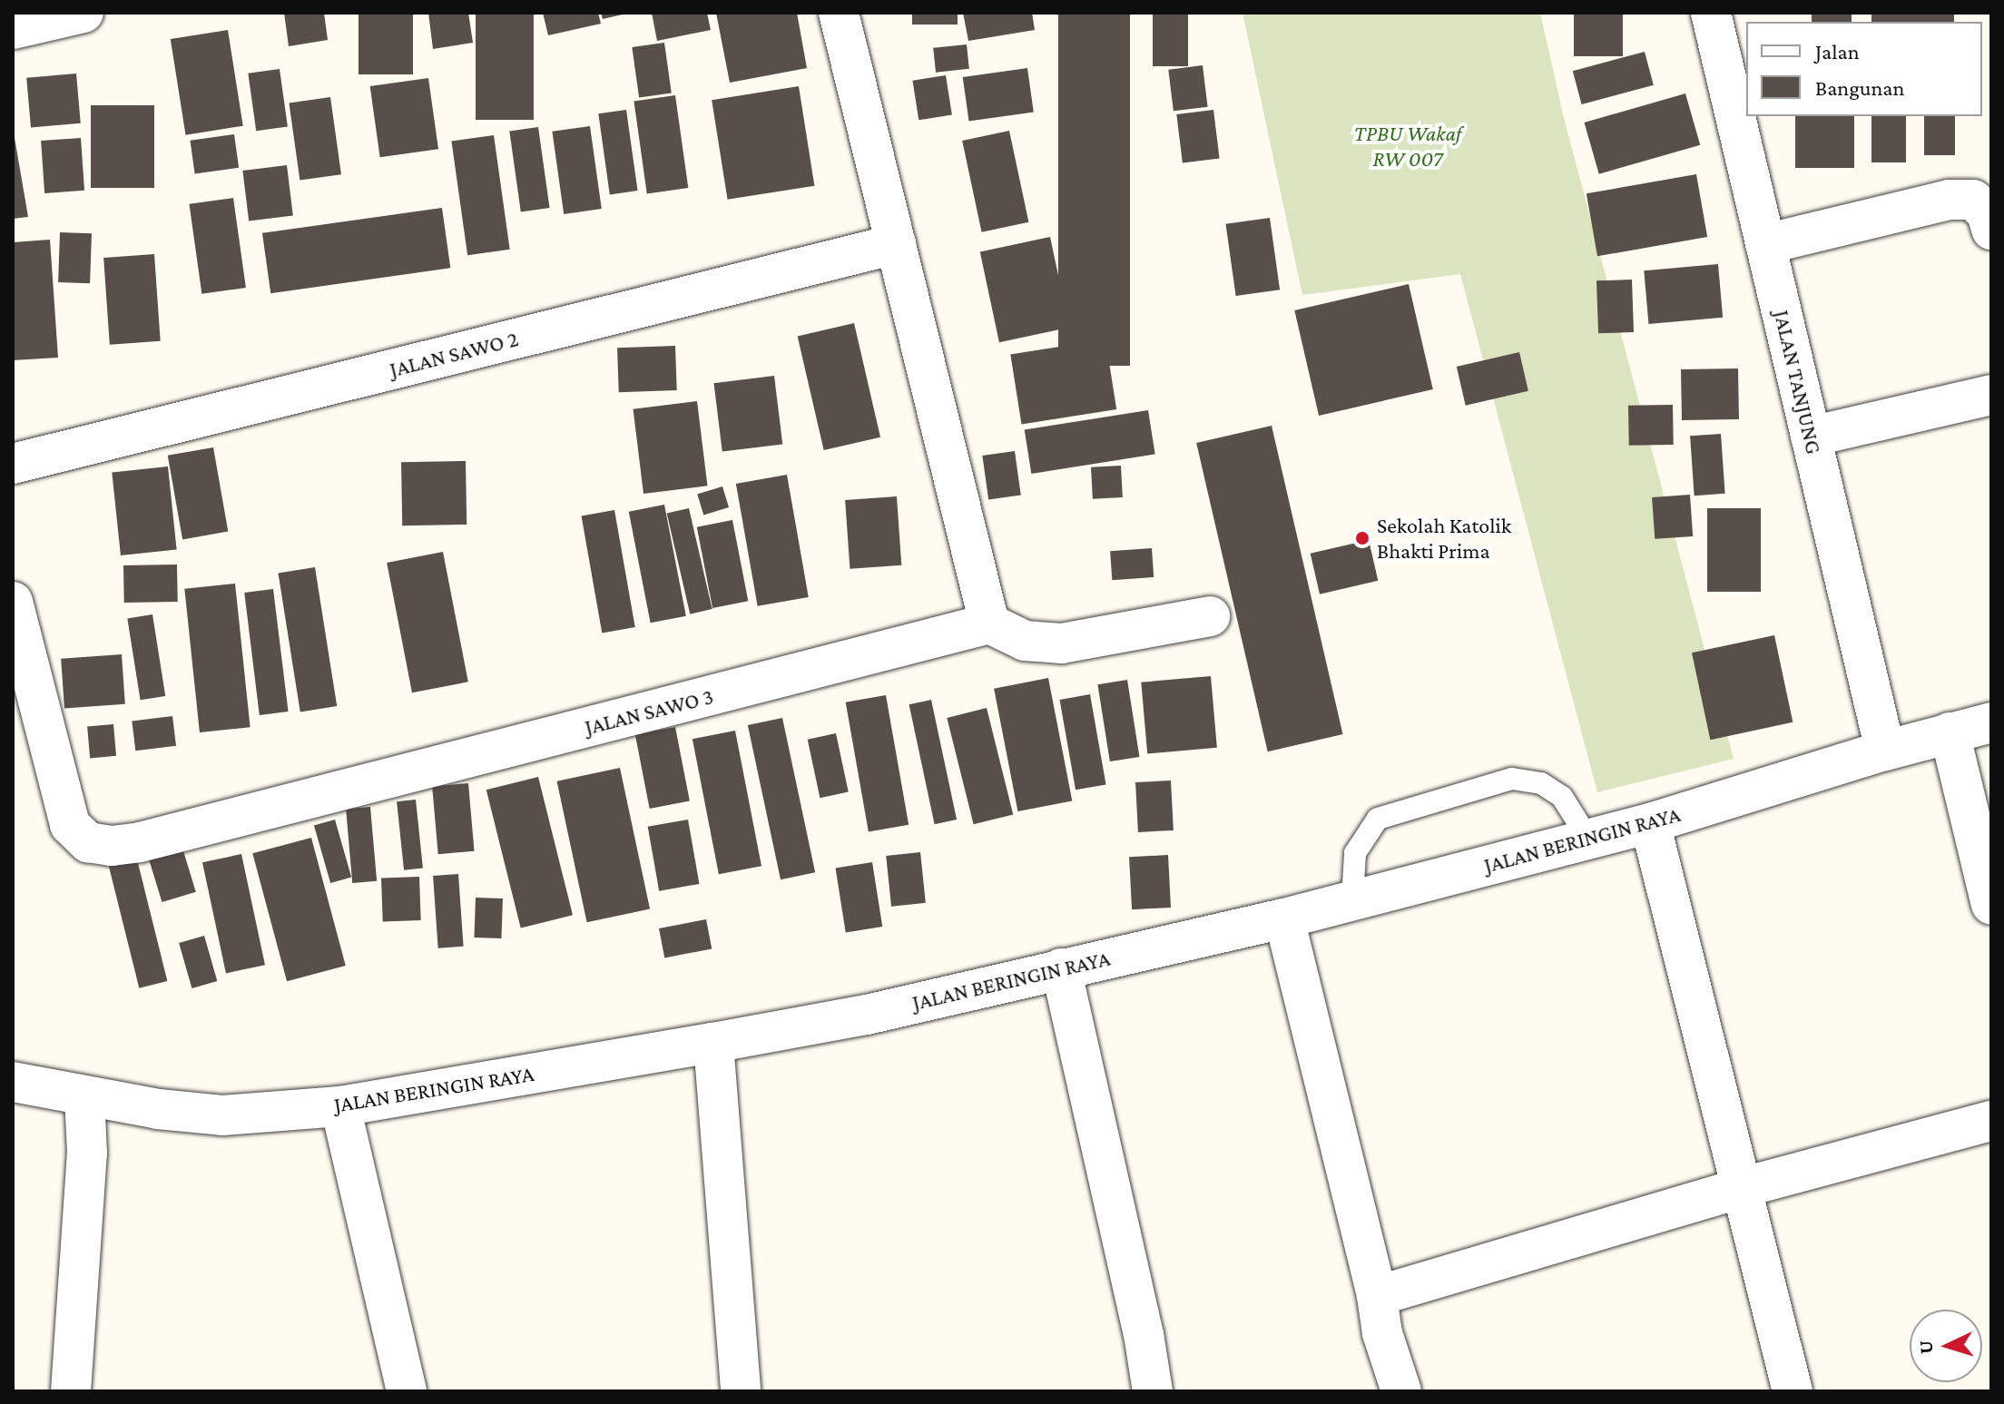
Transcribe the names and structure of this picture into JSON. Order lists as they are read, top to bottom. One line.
{"streets":{"street":["JALAN SAWO 2","JALAN TANJUNG","JALAN SAWO 3","JALAN BERINGIN RAYA"]},"crossings":[["JALAN TANJUNG","JALAN BERINGIN RAYA"]],"parks":["TPBU Wakaf RW 007"],"places":["Sekolah Katolik Bhakti Prima"],"legend":["Jalan","Bangunan"],"north":"left"}
